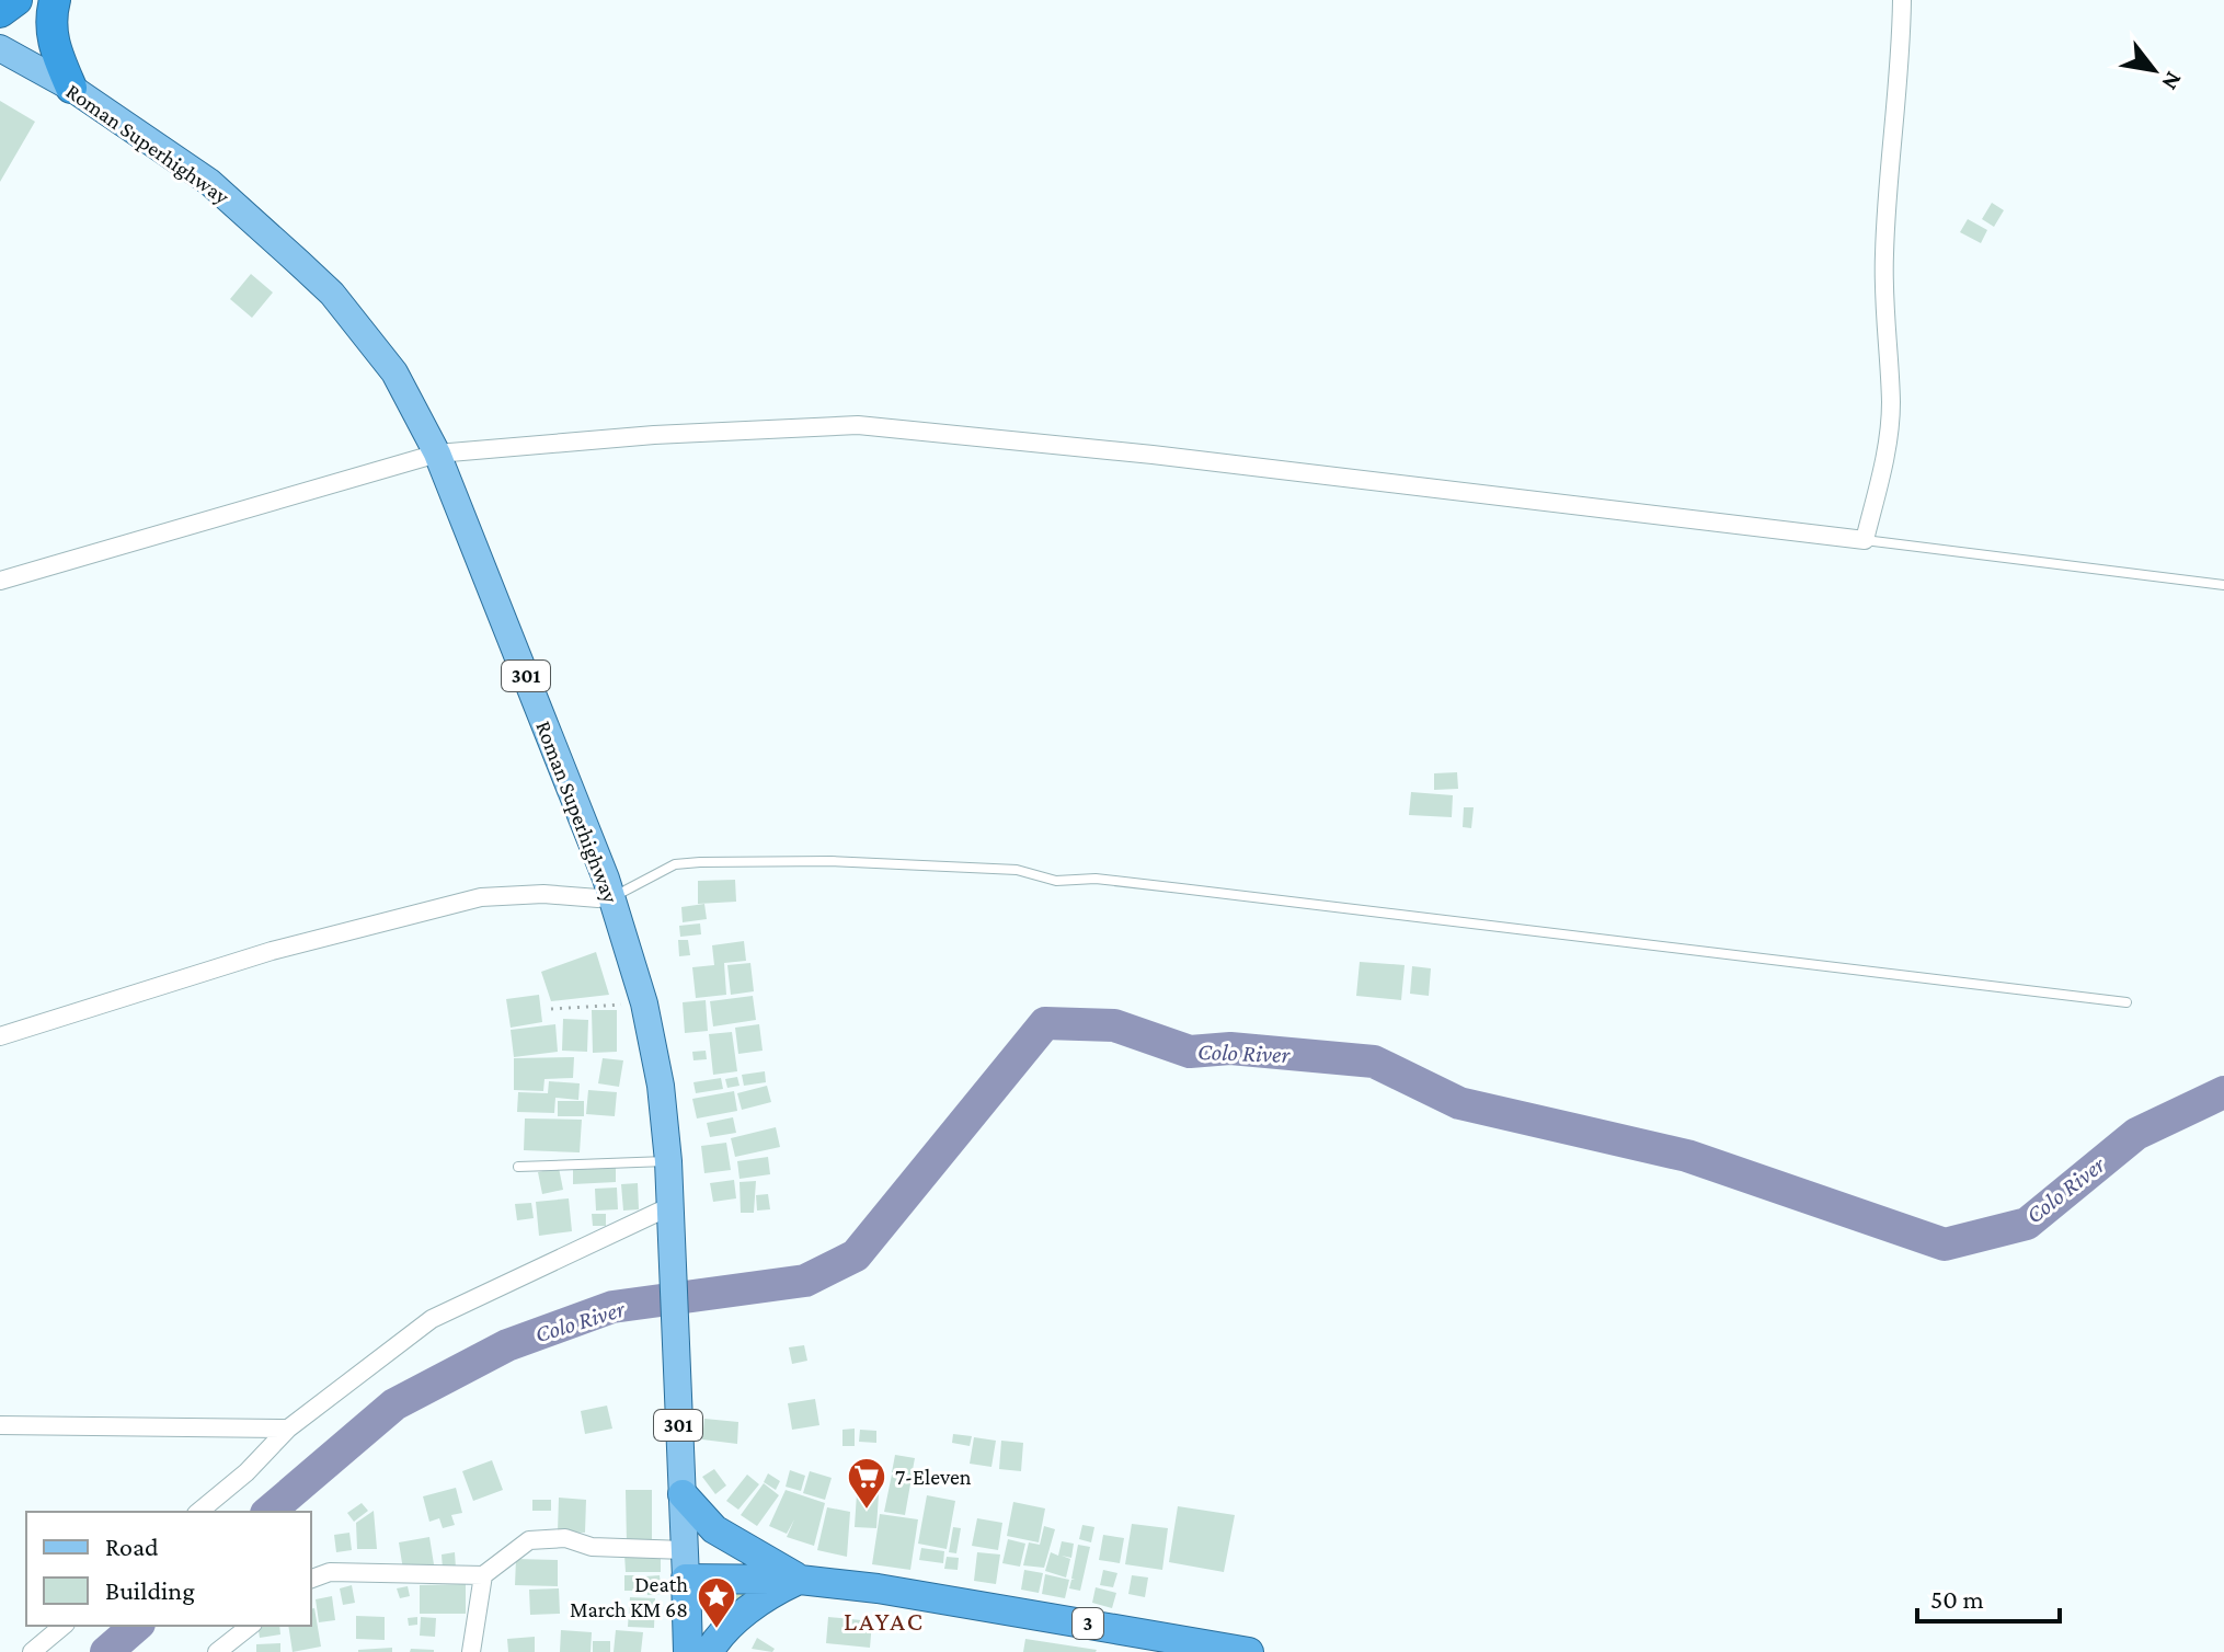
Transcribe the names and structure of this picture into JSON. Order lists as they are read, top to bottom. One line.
{"streets":{"highway":["3"],"main road":["Roman Superhighway","301"]},"crossings":[["Roman Superhighway","3"]],"districts":["LAYAC"],"water":["Colo River"],"places":{"supermarket":["7-Eleven"],"place":["Death March KM 68"]},"legend":["Road","Building"],"scale_bar":"50 m","north":"bottom right"}
